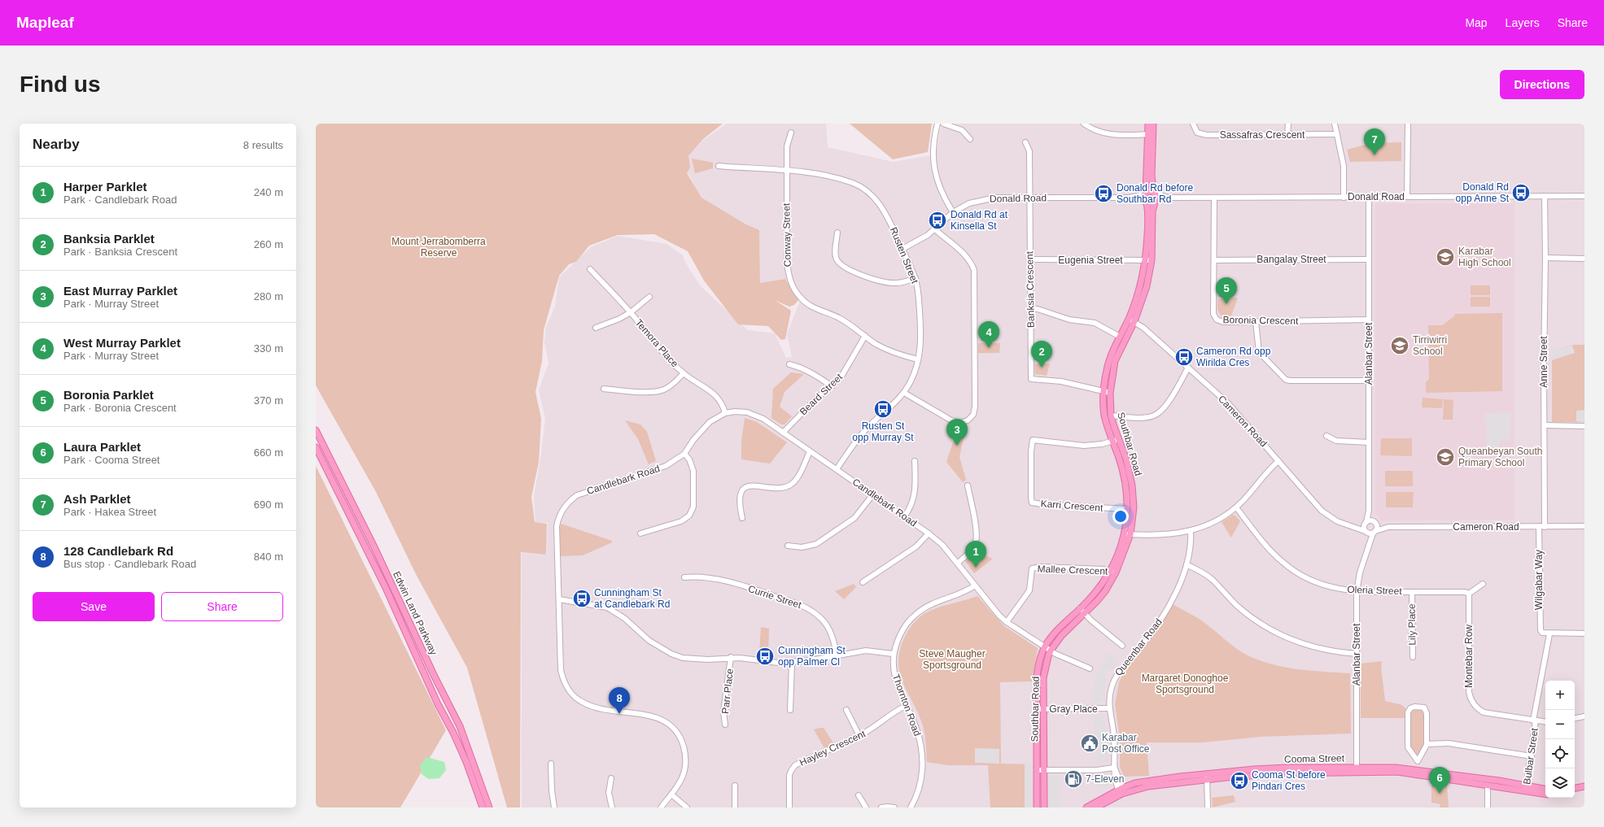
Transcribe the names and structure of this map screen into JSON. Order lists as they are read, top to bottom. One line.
{"streets":{"main road":["Southbar Road","Edwin Land Parkway","Cooma Street"],"street":["Sassafras Crescent","Donald Road","Conway Street","Rusten Street","Bangalay Street","Eugenia Street","Banksia Crescent","Boronia Crescent","Temora Place","Alanbar Street","Anne Street","Beard Street","Cameron Road","Candlebark Road","Karri Crescent","Mallee Crescent","Wilgabar Way","Oleria Street","Currie Street","Lily Place","Queenbar Road","Montebar Row","Parr Place","Thornton Road","Gray Place","Hayley Crescent","Bulbar Street"]},"crossings":[["Donald Road","Rusten Street"],["Donald Road","Banksia Crescent"],["Donald Road","Boronia Crescent"],["Donald Road","Alanbar Street"],["Donald Road","Anne Street"],["Donald Road","Southbar Road"],["Conway Street","Rusten Street"],["Conway Street","Beard Street"],["Rusten Street","Candlebark Road"],["Bangalay Street","Boronia Crescent"],["Bangalay Street","Alanbar Street"],["Eugenia Street","Banksia Crescent"],["Eugenia Street","Southbar Road"],["Banksia Crescent","Southbar Road"],["Boronia Crescent","Alanbar Street"],["Temora Place","Candlebark Road"],["Alanbar Street","Cameron Road"],["Alanbar Street","Oleria Street"],["Alanbar Street","Cooma Street"],["Anne Street","Cameron Road"],["Anne Street","Wilgabar Way"],["Beard Street","Candlebark Road"],["Cameron Road","Southbar Road"],["Cameron Road","Wilgabar Way"],["Southbar Road","Candlebark Road"],["Southbar Road","Karri Crescent"],["Southbar Road","Mallee Crescent"],["Southbar Road","Gray Place"],["Candlebark Road","Mallee Crescent"],["Candlebark Road","Thornton Road"],["Wilgabar Way","Bulbar Street"],["Oleria Street","Lily Place"],["Oleria Street","Montebar Row"],["Queenbar Road","Gray Place"],["Queenbar Road","Cooma Street"],["Montebar Row","Bulbar Street"],["Thornton Road","Hayley Crescent"],["Bulbar Street","Cooma Street"]],"parks":["Mount Jerrabomberra Reserve","Steve Maugher Sportsground","Margaret Donoghoe Sportsground"],"places":{"bus stop":["Donald Rd opp Anne St","Donald Rd before Southbar Rd","Donald Rd at Kinsella St","Cameron Rd opp Wirilda Cres","Rusten St opp Murray St","Cunningham St at Candlebark Rd","Cunningham St opp Palmer Cl","Cooma St before Pindari Cres"],"school or university":["Karabar High School","Tirriwirri School","Queanbeyan South Primary School"],"public building":["Karabar Post Office"],"fuel station":["7-Eleven"]},"page":{"header":"Mapleaf","nav":["Map","Layers","Share"],"buttons":["Directions",["Save","Share"]],"title":"Find us","heading":["Nearby","8 results"],"pins":["7","5","4","2","3","1","8","6"],"list":[{"mark":"1","name":"Harper Parklet","note":"Park · Candlebark Road","value":"240 m"},{"mark":"2","name":"Banksia Parklet","note":"Park · Banksia Crescent","value":"260 m"},{"mark":"3","name":"East Murray Parklet","note":"Park · Murray Street","value":"280 m"},{"mark":"4","name":"West Murray Parklet","note":"Park · Murray Street","value":"330 m"},{"mark":"5","name":"Boronia Parklet","note":"Park · Boronia Crescent","value":"370 m"},{"mark":"6","name":"Laura Parklet","note":"Park · Cooma Street","value":"660 m"},{"mark":"7","name":"Ash Parklet","note":"Park · Hakea Street","value":"690 m"},{"mark":"8","name":"128 Candlebark Rd","note":"Bus stop · Candlebark Road","value":"840 m"}],"map_buttons":["+","−"]}}
